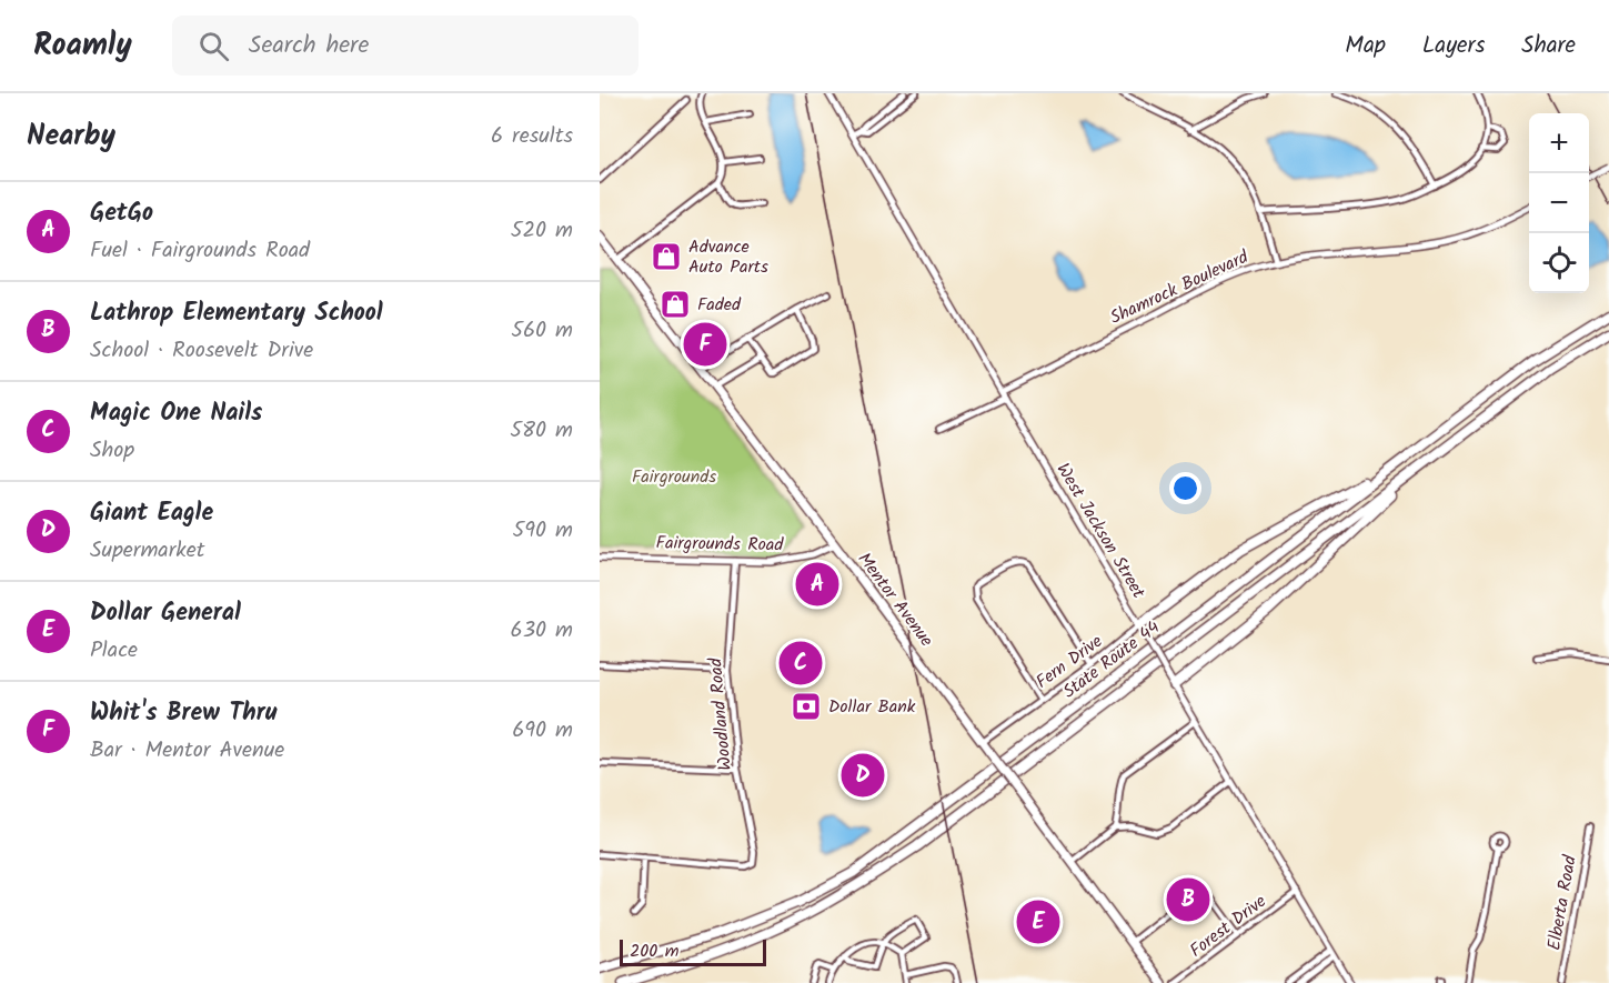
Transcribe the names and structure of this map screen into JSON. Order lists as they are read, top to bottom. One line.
{"streets":{"highway":["State Route 44"],"main road":["Mentor Avenue"],"street":["Shamrock Boulevard","West Jackson Street","Fairgrounds Road","Fern Drive","Woodland Road","Elberta Road","Forest Drive"]},"crossings":[["Shamrock Boulevard","West Jackson Street"],["West Jackson Street","Fern Drive"],["West Jackson Street","Forest Drive"],["Fairgrounds Road","Mentor Avenue"],["Fairgrounds Road","Woodland Road"],["Mentor Avenue","Fern Drive"]],"parks":["Fairgrounds"],"places":{"shop":["Advance Auto Parts","Faded"],"bank":["Dollar Bank"]},"scale_bar":"200 m","page":{"header":"Roamly","search":"Search here","nav":["Map","Layers","Share"],"heading":["Nearby","6 results"],"map_buttons":["+","−"],"list":[{"mark":"A","name":"GetGo","note":"Fuel · Fairgrounds Road","value":"520 m"},{"mark":"B","name":"Lathrop Elementary School","note":"School · Roosevelt Drive","value":"560 m"},{"mark":"C","name":"Magic One Nails","note":"Shop","value":"580 m"},{"mark":"D","name":"Giant Eagle","note":"Supermarket","value":"590 m"},{"mark":"E","name":"Dollar General","note":"Place","value":"630 m"},{"mark":"F","name":"Whit's Brew Thru","note":"Bar · Mentor Avenue","value":"690 m"}],"pins":["F","A","C","D","B","E"],"scale":"200 m"}}
